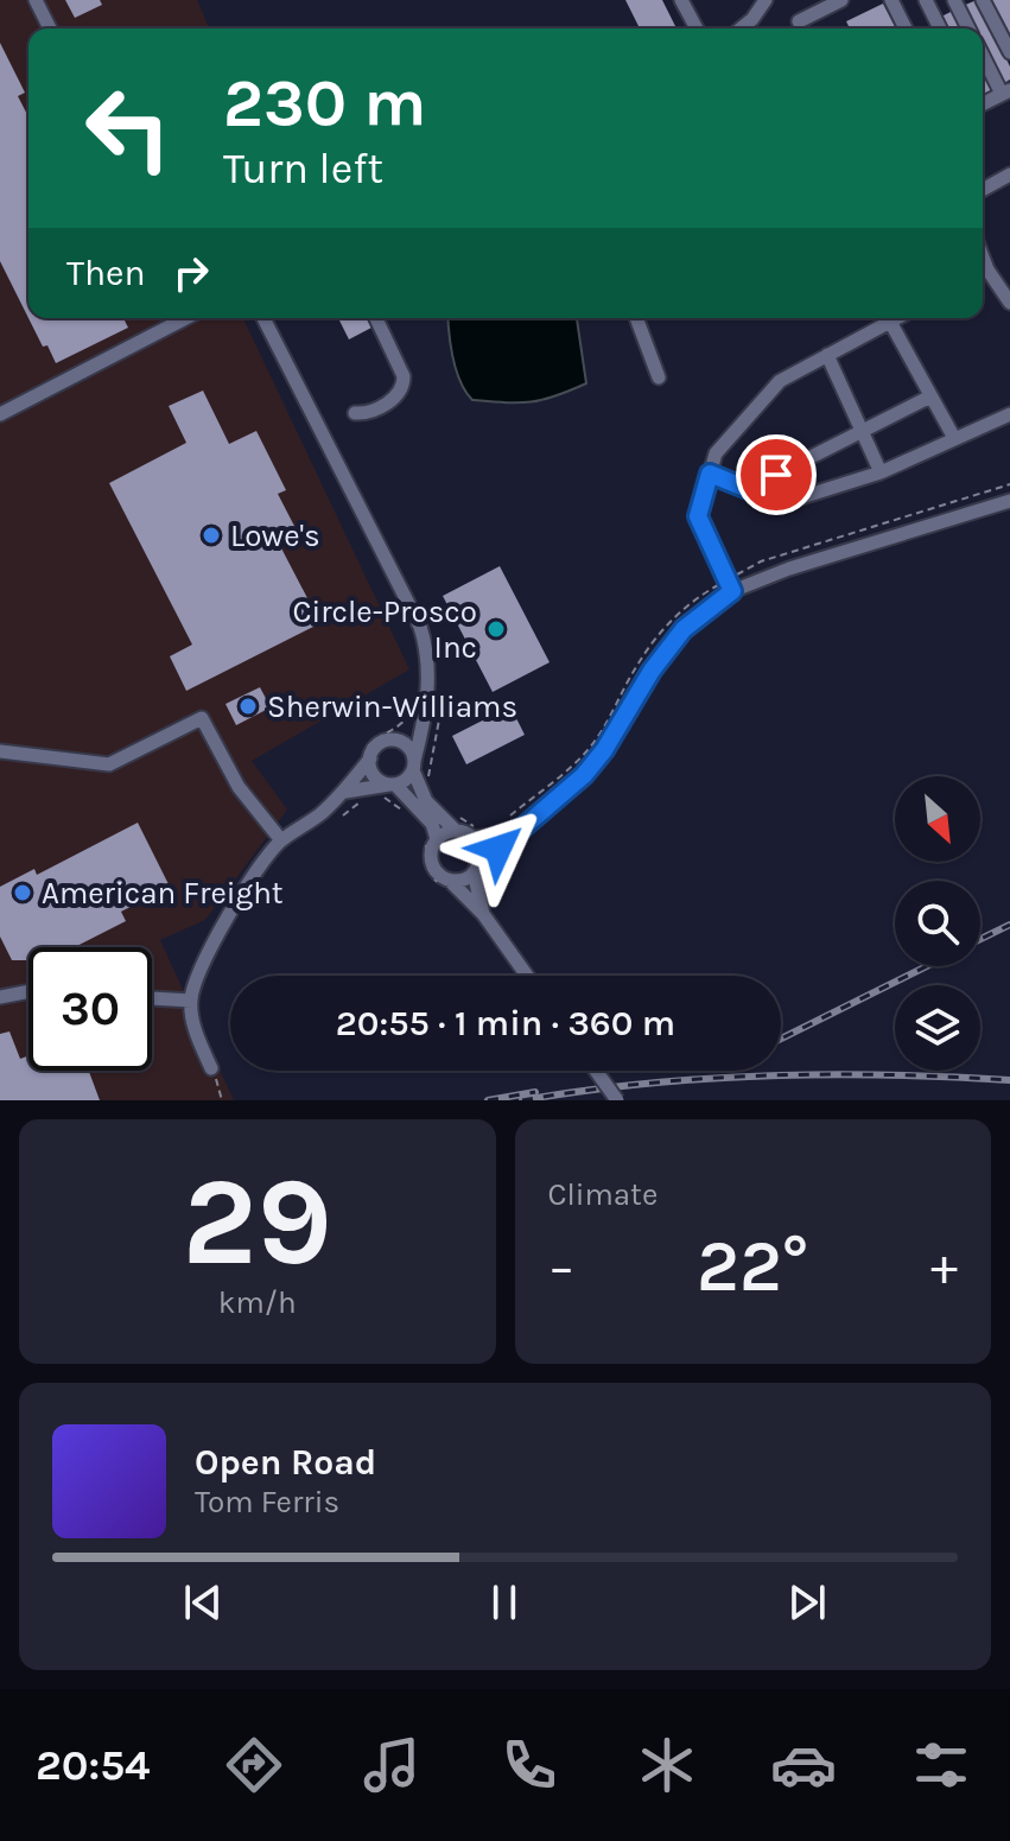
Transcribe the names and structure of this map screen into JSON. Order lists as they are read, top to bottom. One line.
{"places":["Lowe's","Circle-Prosco Inc","Sherwin-Williams","American Freight"],"north":"bottom right","page":{"turn":["230 m","Turn left"],"then":"Then","limit":"30","trip":"20:55 · 1 min · 360 m","tile":[["29","km/h"],"Climate"],"heat":["−","22°","+"],"song":["Open Road","Tom Ferris"],"tabs":"20:54"}}
